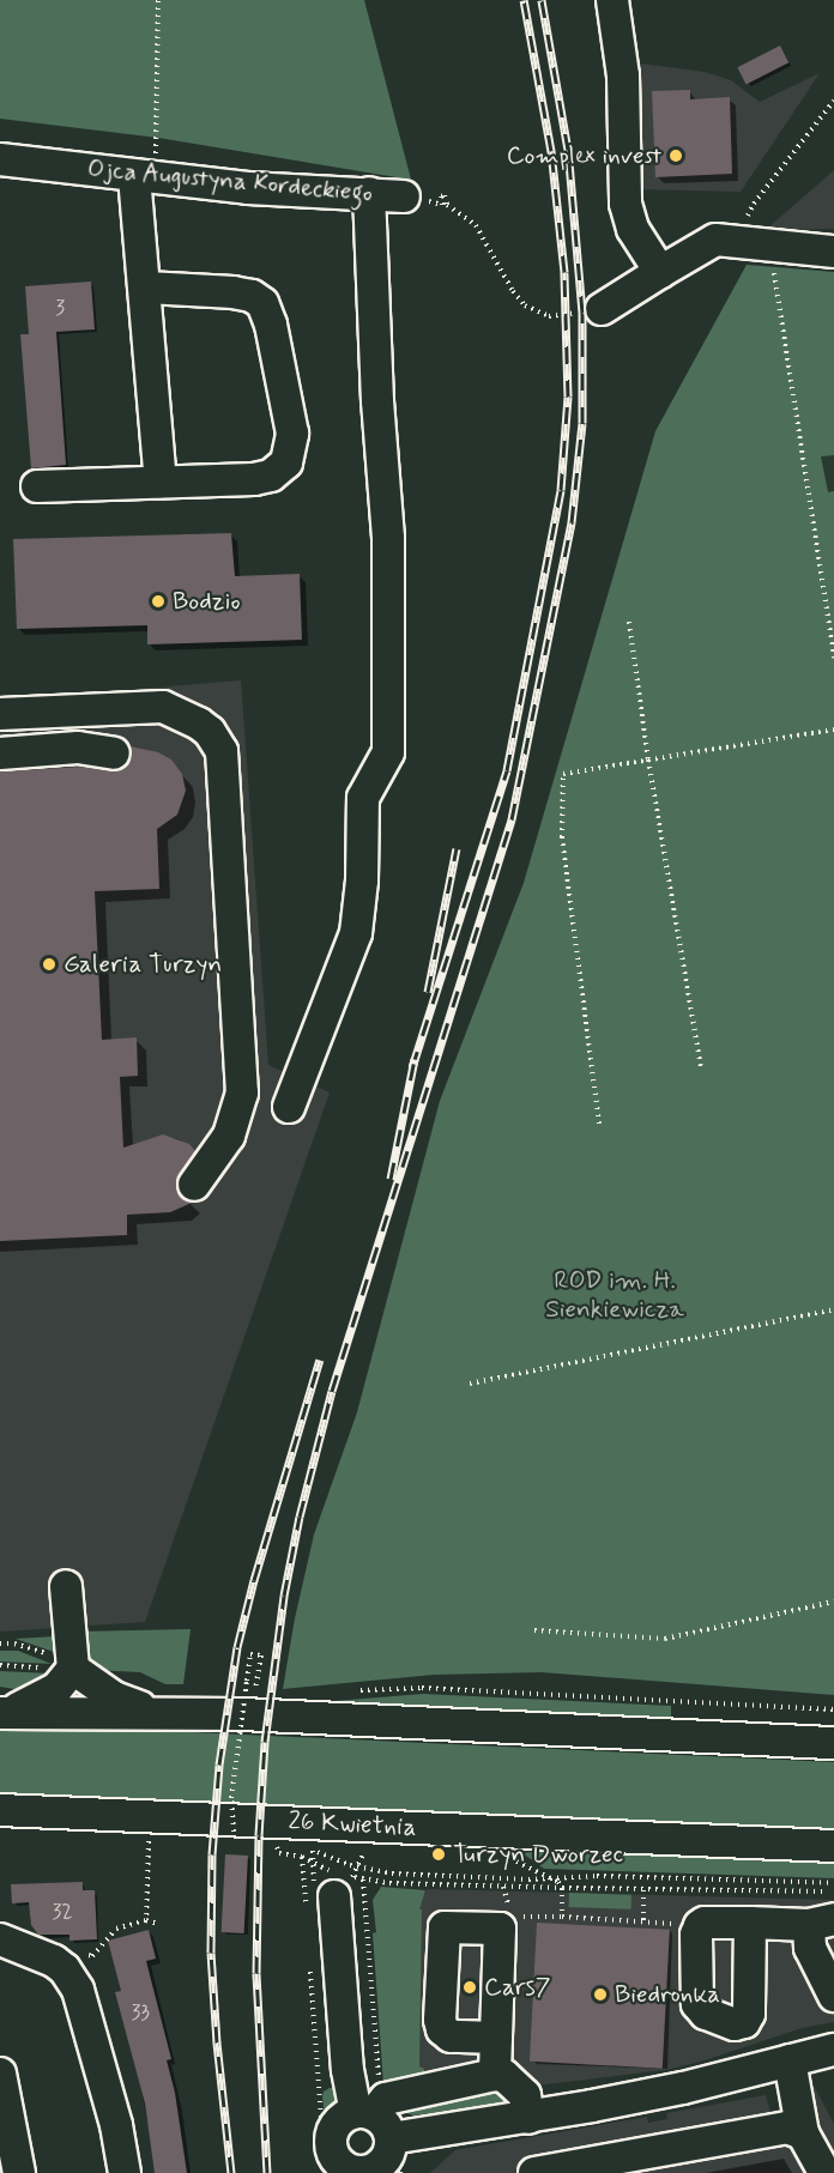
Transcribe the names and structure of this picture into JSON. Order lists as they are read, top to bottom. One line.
{"streets":{"street":["Ojca Augustyna Kordeckiego","26 Kwietnia"]},"parks":["ROD im. H. Sienkiewicza"],"places":["Complex invest","Bodzio","Galeria Turzyn","Turzyn Dworzec","Cars7","Biedronka"],"house_numbers":["3","32","33"]}
